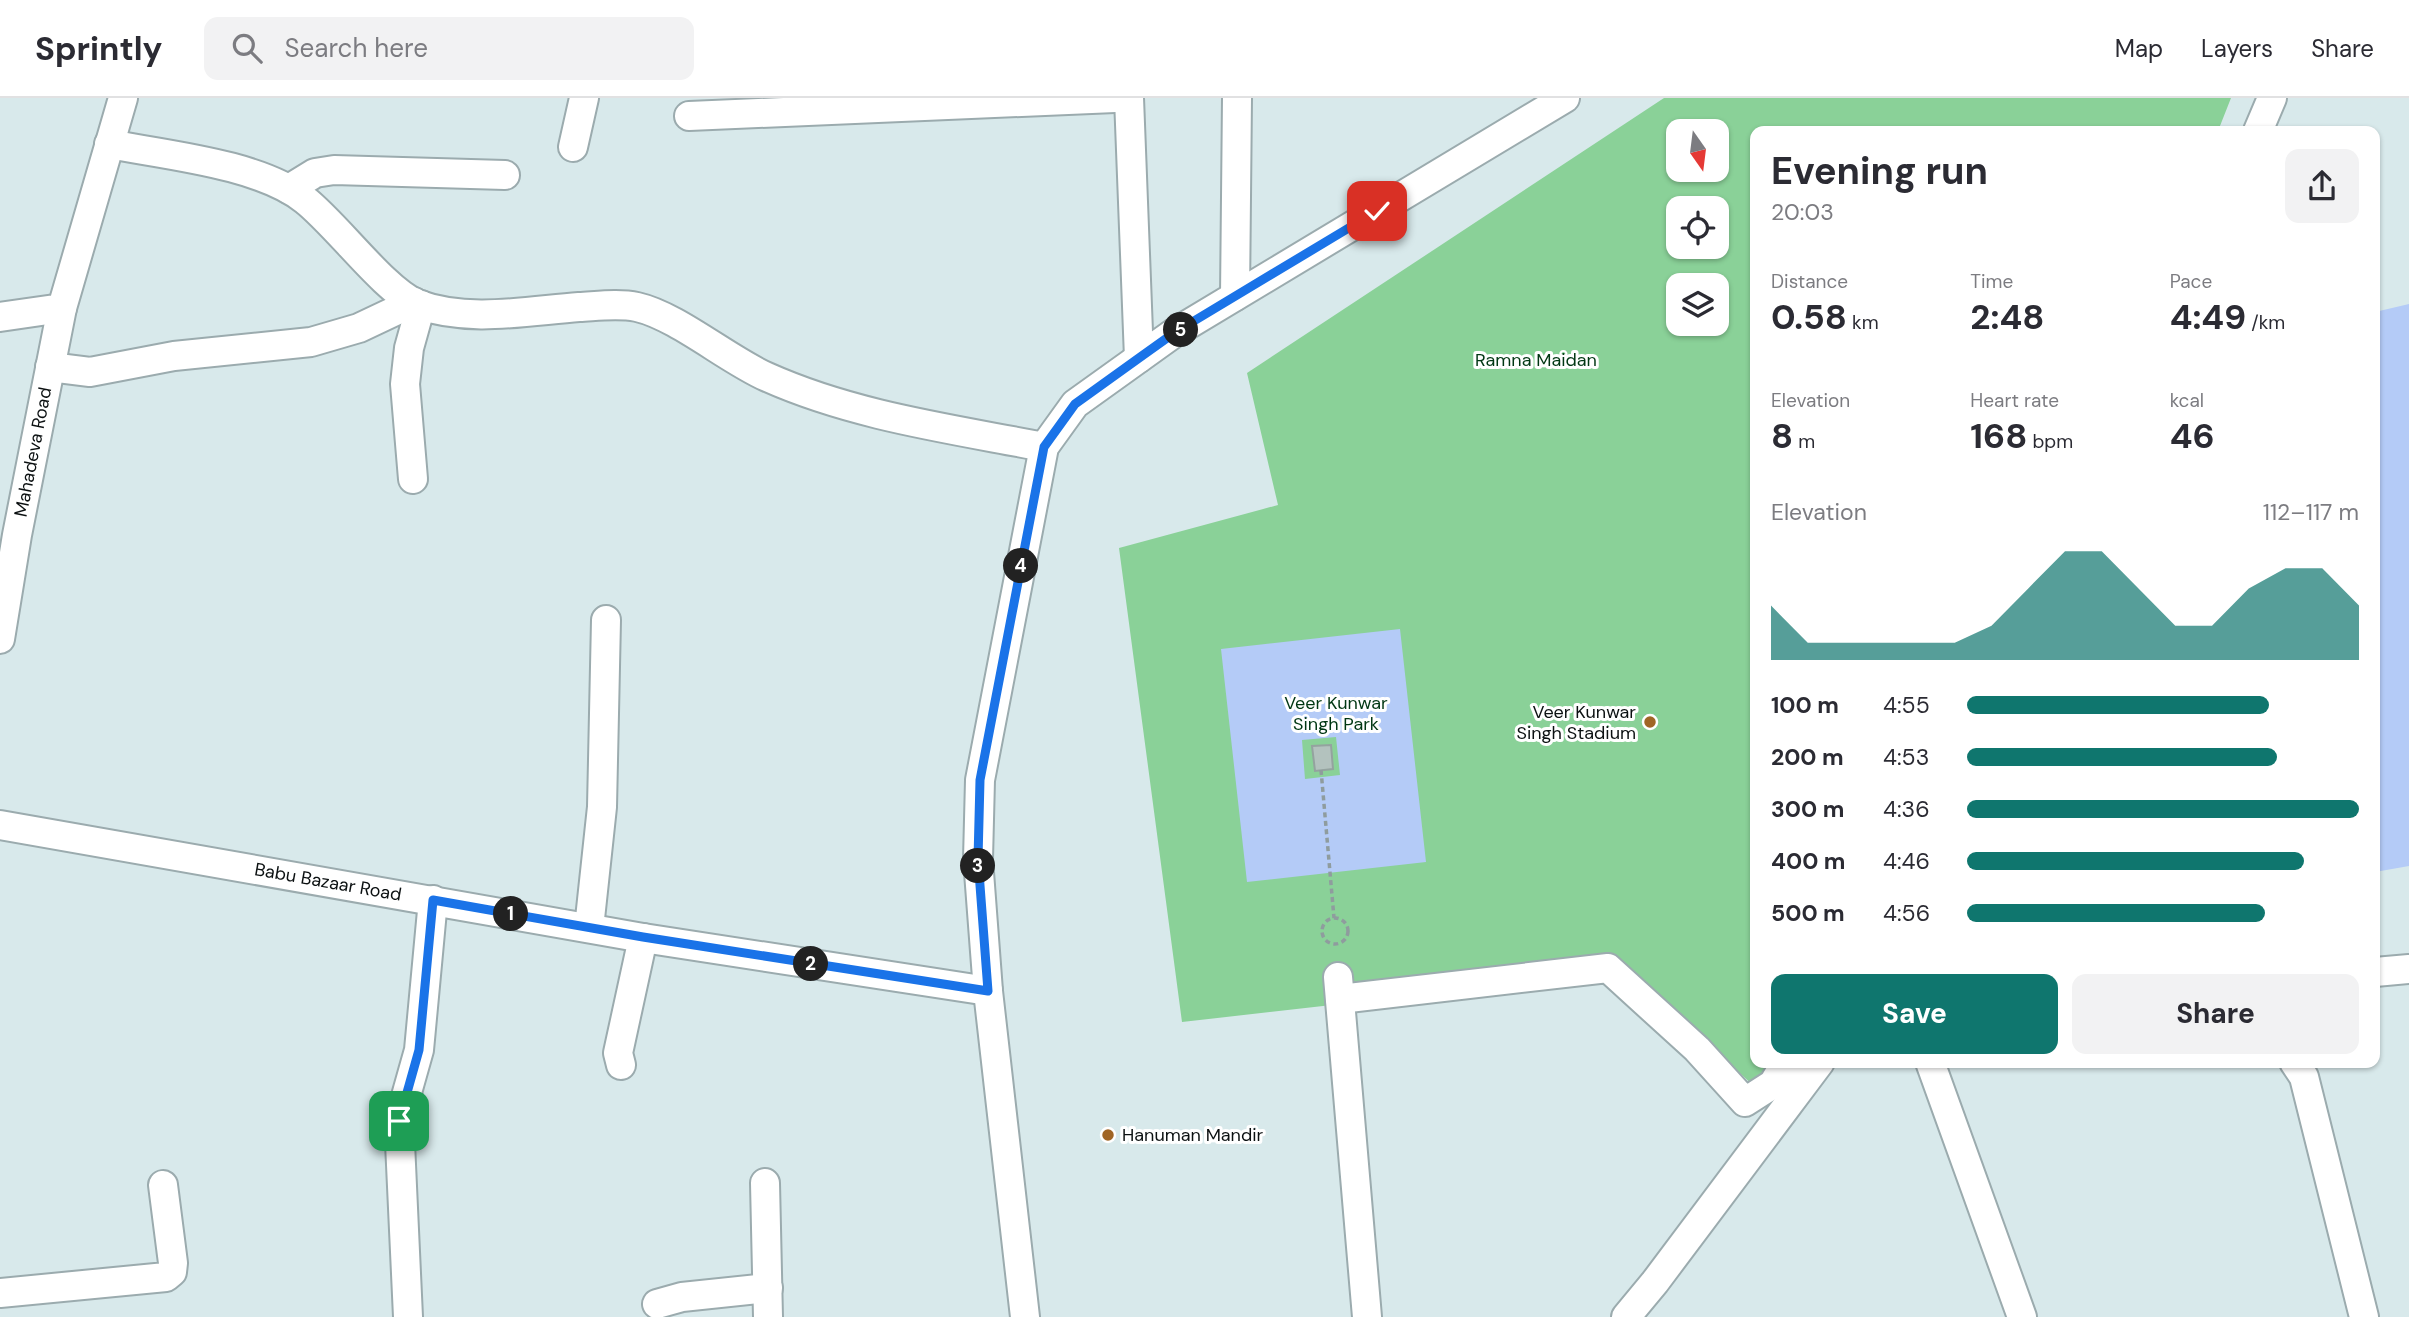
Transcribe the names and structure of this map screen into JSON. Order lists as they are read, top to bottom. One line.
{"streets":{"street":["Mahadeva Road","Babu Bazaar Road"]},"parks":["Ramna Maidan","Veer Kunwar Singh Park"],"places":["Veer Kunwar Singh Stadium","Hanuman Mandir"],"north":"bottom","page":{"header":"Sprintly","search":"Search here","nav":["Map","Layers","Share"],"heading":["Evening run","20:03"],"stats":[["Distance","0.58 km"],["Time","2:48"],["Pace","4:49 /km"],["Elevation","8 m"],["Heart rate","168 bpm"],["kcal","46"]],"pins":["5","4","3","1","2"],"chart":["Elevation","112–117 m"],"list":[{"name":"100 m","note":"4:55"},{"name":"200 m","note":"4:53"},{"name":"300 m","note":"4:36"},{"name":"400 m","note":"4:46"},{"name":"500 m","note":"4:56"}],"buttons":["Save","Share"]}}
